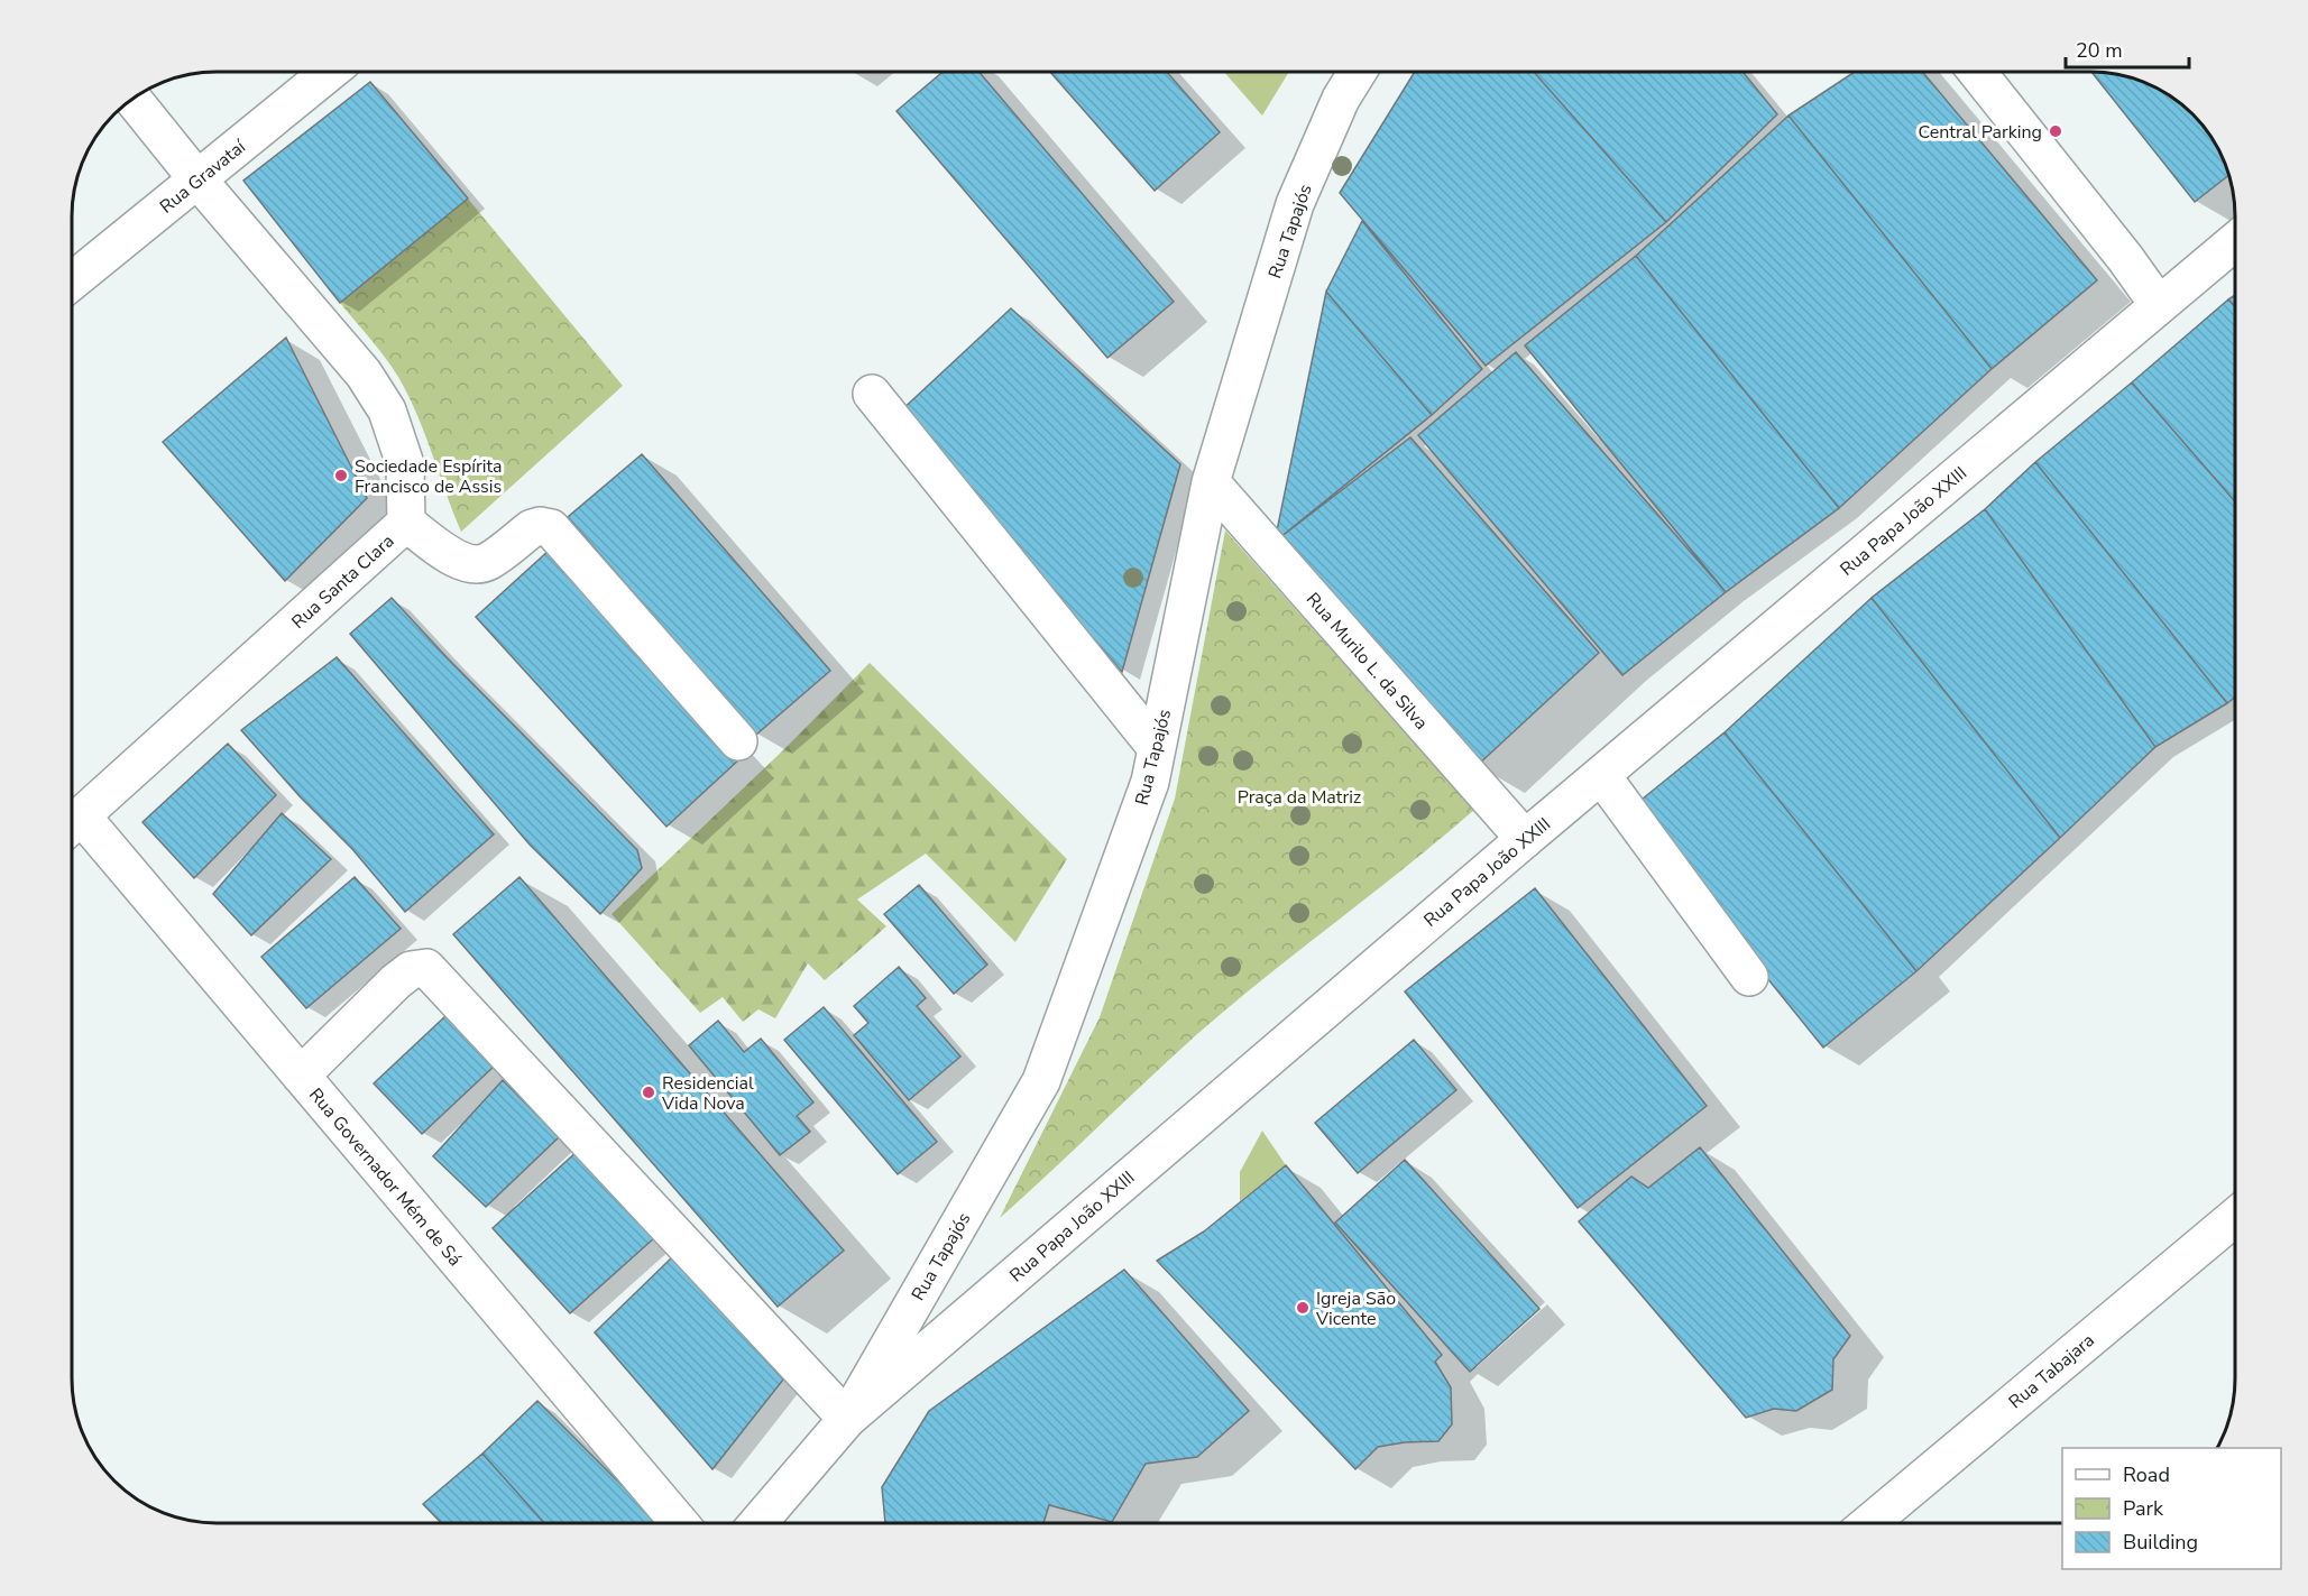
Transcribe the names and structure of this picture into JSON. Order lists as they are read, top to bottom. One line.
{"streets":{"street":["Rua Gravataí","Rua Tapajós","Rua Papa João XXIII","Rua Santa Clara","Rua Murilo L. da Silva","Rua Governador Mém de Sá","Rua Tabajara"]},"crossings":[["Rua Gravataí","Rua Santa Clara"],["Rua Tapajós","Rua Papa João XXIII"],["Rua Tapajós","Rua Murilo L. da Silva"],["Rua Papa João XXIII","Rua Murilo L. da Silva"]],"parks":["Praça da Matriz"],"places":["Central Parking","Sociedade Espírita Francisco de Assis","Residencial Vida Nova","Igreja São Vicente"],"legend":["Road","Park","Building"],"scale_bar":"20 m"}
